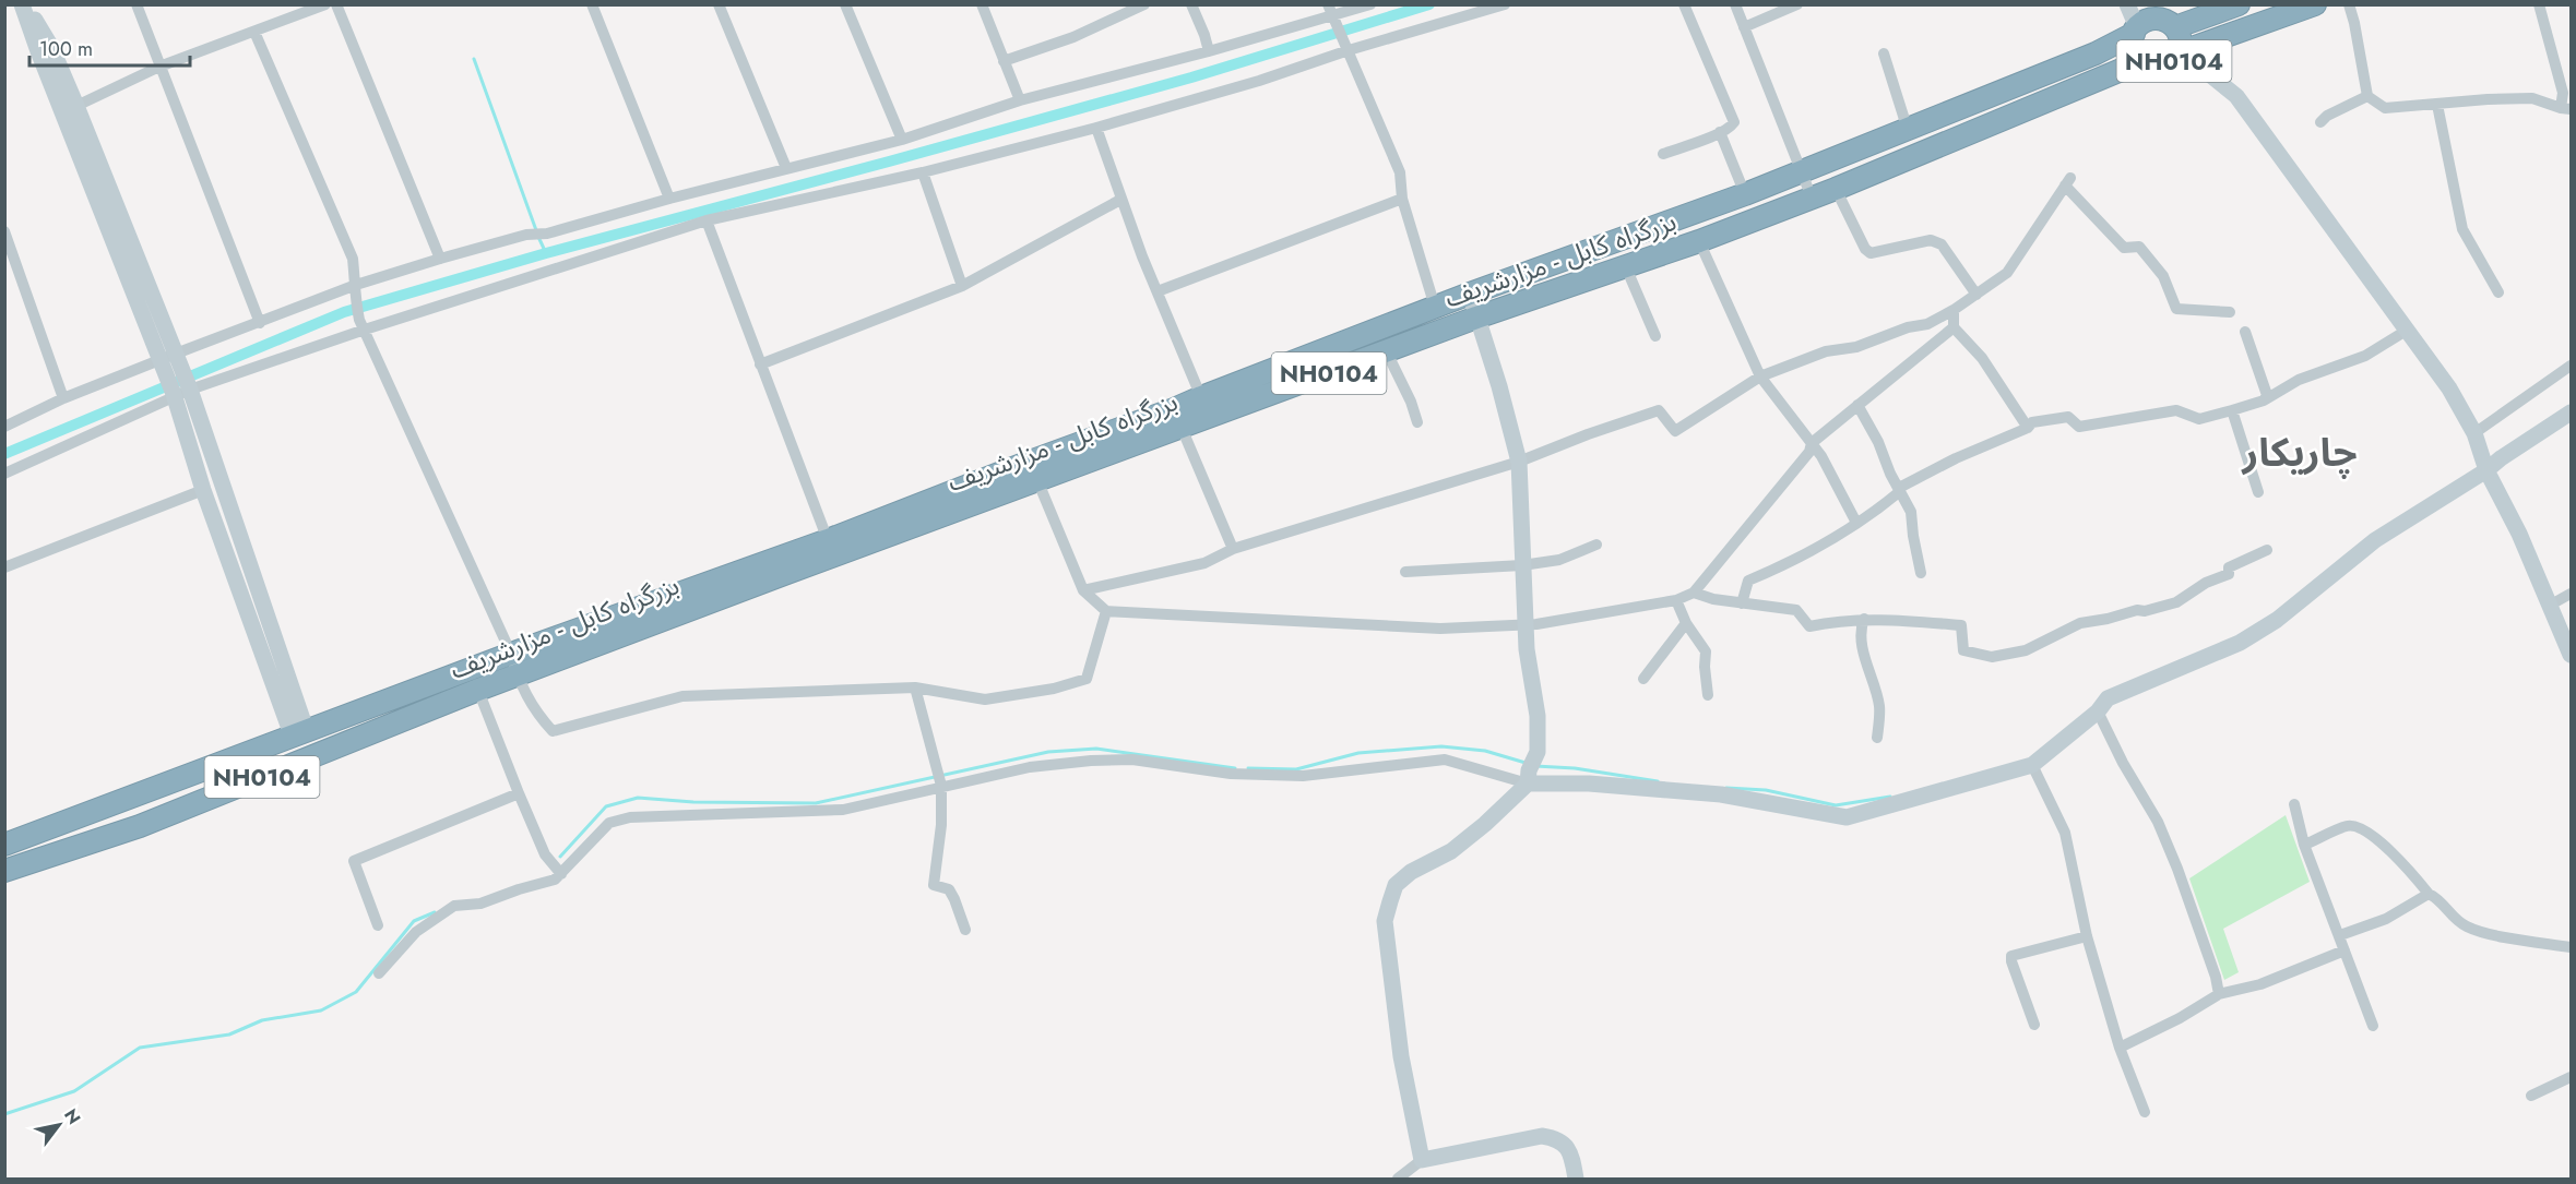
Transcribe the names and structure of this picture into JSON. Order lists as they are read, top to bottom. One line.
{"streets":{"highway":["NH0104","بزرگراه کابل - مزارشریف"]},"crossings":[["NH0104","بزرگراه کابل - مزارشریف"]],"districts":["چاریکار"],"scale_bar":"100 m","north":"top right"}
